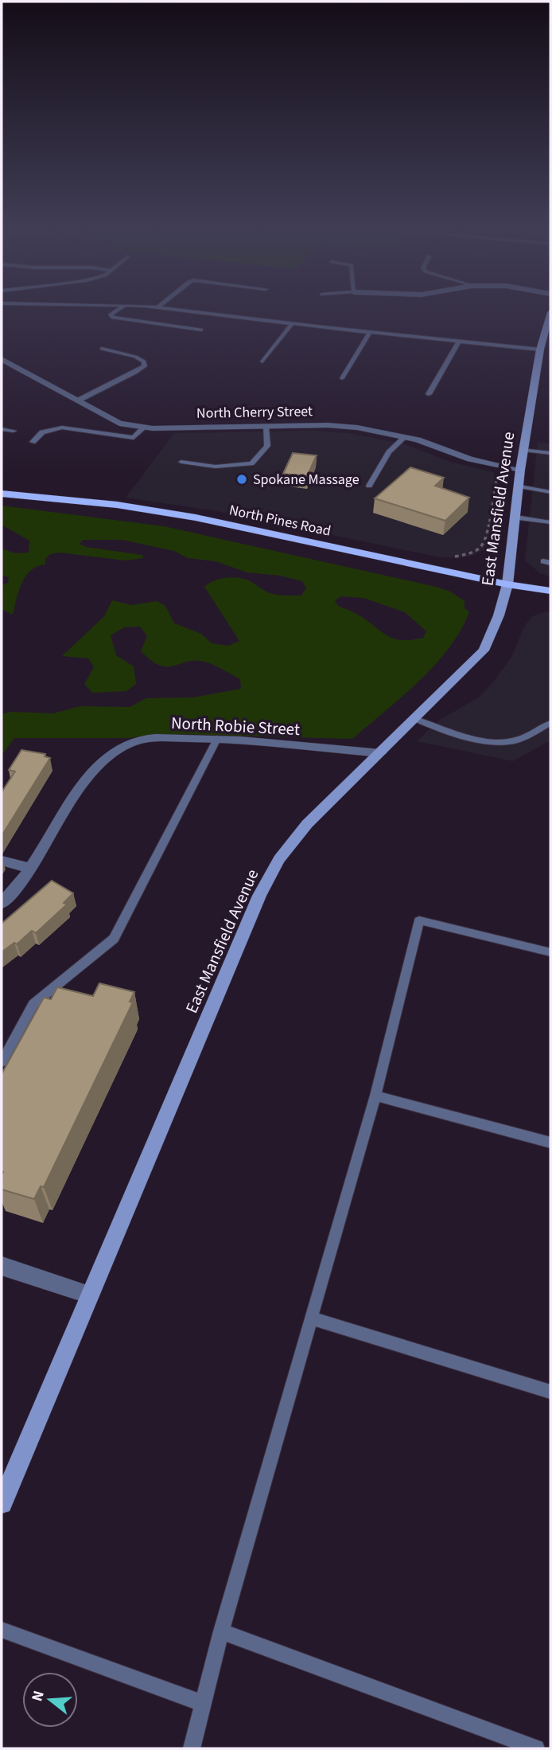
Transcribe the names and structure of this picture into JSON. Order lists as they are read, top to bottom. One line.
{"streets":{"main road":["East Mansfield Avenue","North Pines Road"],"street":["North Cherry Street","North Robie Street"]},"crossings":[["North Cherry Street","East Mansfield Avenue"],["East Mansfield Avenue","North Pines Road"],["East Mansfield Avenue","North Robie Street"]],"places":["Spokane Massage"],"north":"left"}
